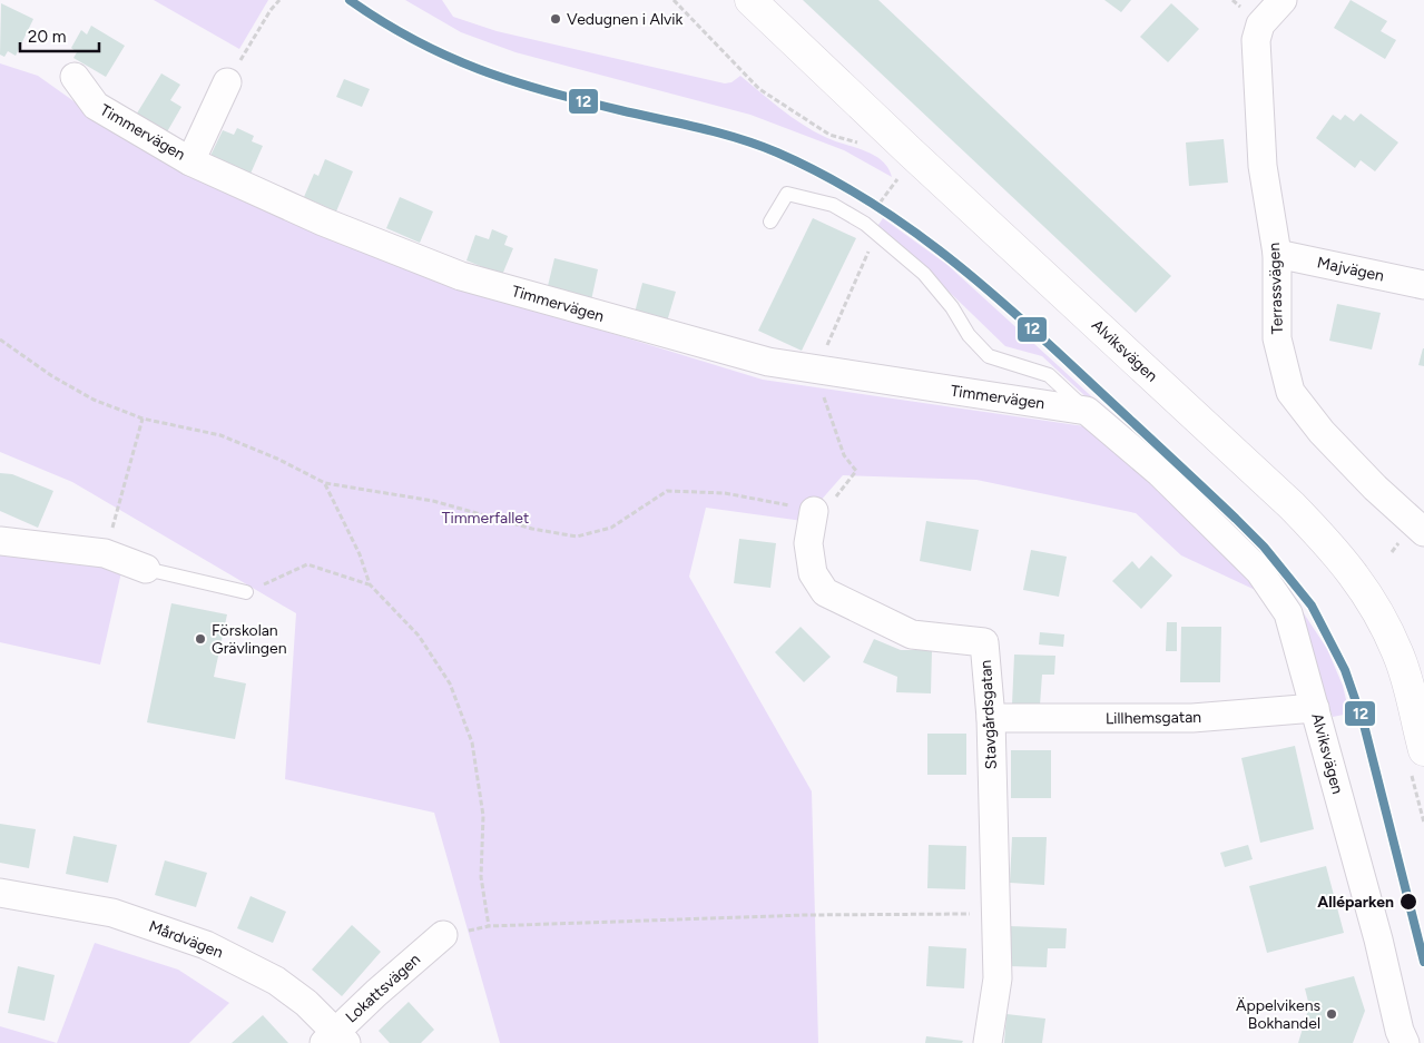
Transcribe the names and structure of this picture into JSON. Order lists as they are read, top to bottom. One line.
{"streets":{"street":["Timmervägen","Majvägen","Terrassvägen","Alviksvägen","Stavgårdsgatan","Lillhemsgatan","Mårdvägen","Lokattsvägen"]},"crossings":[["Timmervägen","Alviksvägen"],["Majvägen","Terrassvägen"],["Alviksvägen","Lillhemsgatan"],["Stavgårdsgatan","Lillhemsgatan"],["Mårdvägen","Lokattsvägen"]],"parks":["Timmerfallet"],"places":["Vedugnen i Alvik","Förskolan Grävlingen","Alléparken","Äppelvikens Bokhandel"],"lines":["transit line 12"],"scale_bar":"20 m"}
